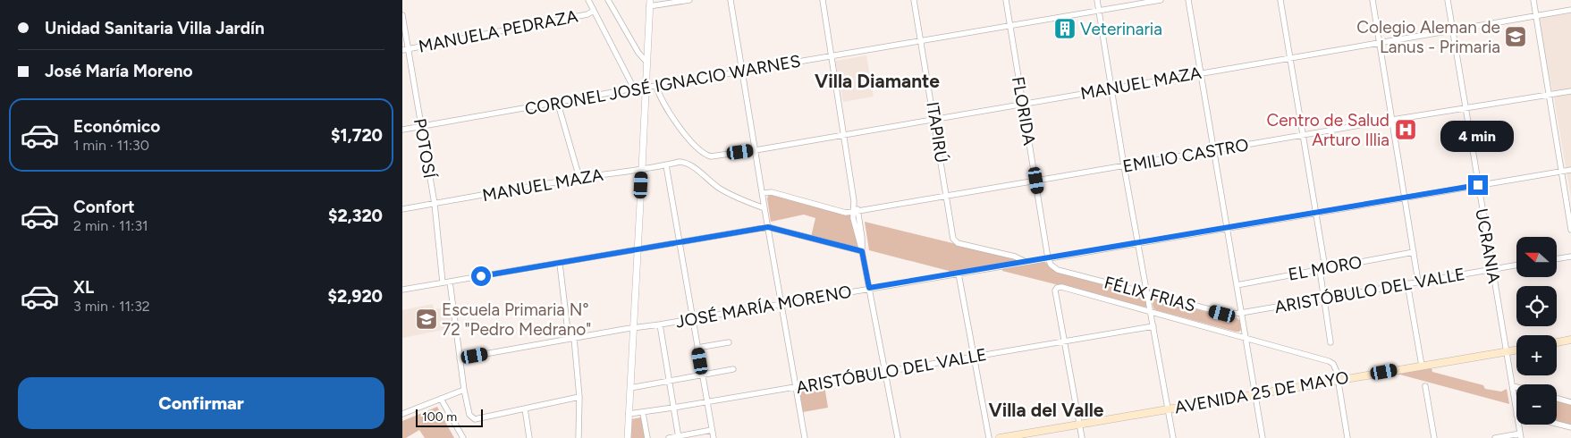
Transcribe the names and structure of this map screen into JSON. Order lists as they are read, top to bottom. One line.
{"streets":{"main road":["AVENIDA 25 DE MAYO"],"street":["MANUELA PEDRAZA","MANUEL MAZA","CORONEL JOSÉ IGNACIO WARNES","FLORIDA","ITAPIRÚ","POTOSÍ","EMILIO CASTRO","UCRANIA","EL MORO","ARISTÓBULO DEL VALLE","FÉLIX FRIAS","JOSÉ MARÍA MORENO"]},"crossings":[["MANUELA PEDRAZA","POTOSÍ"],["MANUEL MAZA","CORONEL JOSÉ IGNACIO WARNES"],["MANUEL MAZA","FLORIDA"],["MANUEL MAZA","ITAPIRÚ"],["MANUEL MAZA","POTOSÍ"],["MANUEL MAZA","UCRANIA"],["CORONEL JOSÉ IGNACIO WARNES","FLORIDA"],["CORONEL JOSÉ IGNACIO WARNES","ITAPIRÚ"],["CORONEL JOSÉ IGNACIO WARNES","POTOSÍ"],["FLORIDA","EMILIO CASTRO"],["FLORIDA","FÉLIX FRIAS"],["FLORIDA","JOSÉ MARÍA MORENO"],["ITAPIRÚ","EMILIO CASTRO"],["ITAPIRÚ","JOSÉ MARÍA MORENO"],["EMILIO CASTRO","UCRANIA"],["UCRANIA","ARISTÓBULO DEL VALLE"],["UCRANIA","JOSÉ MARÍA MORENO"],["UCRANIA","AVENIDA 25 DE MAYO"],["ARISTÓBULO DEL VALLE","FÉLIX FRIAS"],["FÉLIX FRIAS","JOSÉ MARÍA MORENO"]],"districts":["Villa Diamante","Villa del Valle"],"places":{"building":["Veterinaria"],"school or university":["Colegio Aleman de Lanus - Primaria","Escuela Primaria N° 72 \"Pedro Medrano\""],"hospital":["Centro de Salud Arturo Illia"]},"scale_bar":"100 m","north":"left","page":{"banner":["Unidad Sanitaria Villa Jardín","José María Moreno"],"list":[{"name":"Económico","note":"1 min · 11:30","value":"$1,720"},{"name":"Confort","note":"2 min · 11:31","value":"$2,320"},{"name":"XL","note":"3 min · 11:32","value":"$2,920"}],"bubble":"4 min","map_buttons":["+","−"],"buttons":"Confirmar","scale":"100 m"}}
